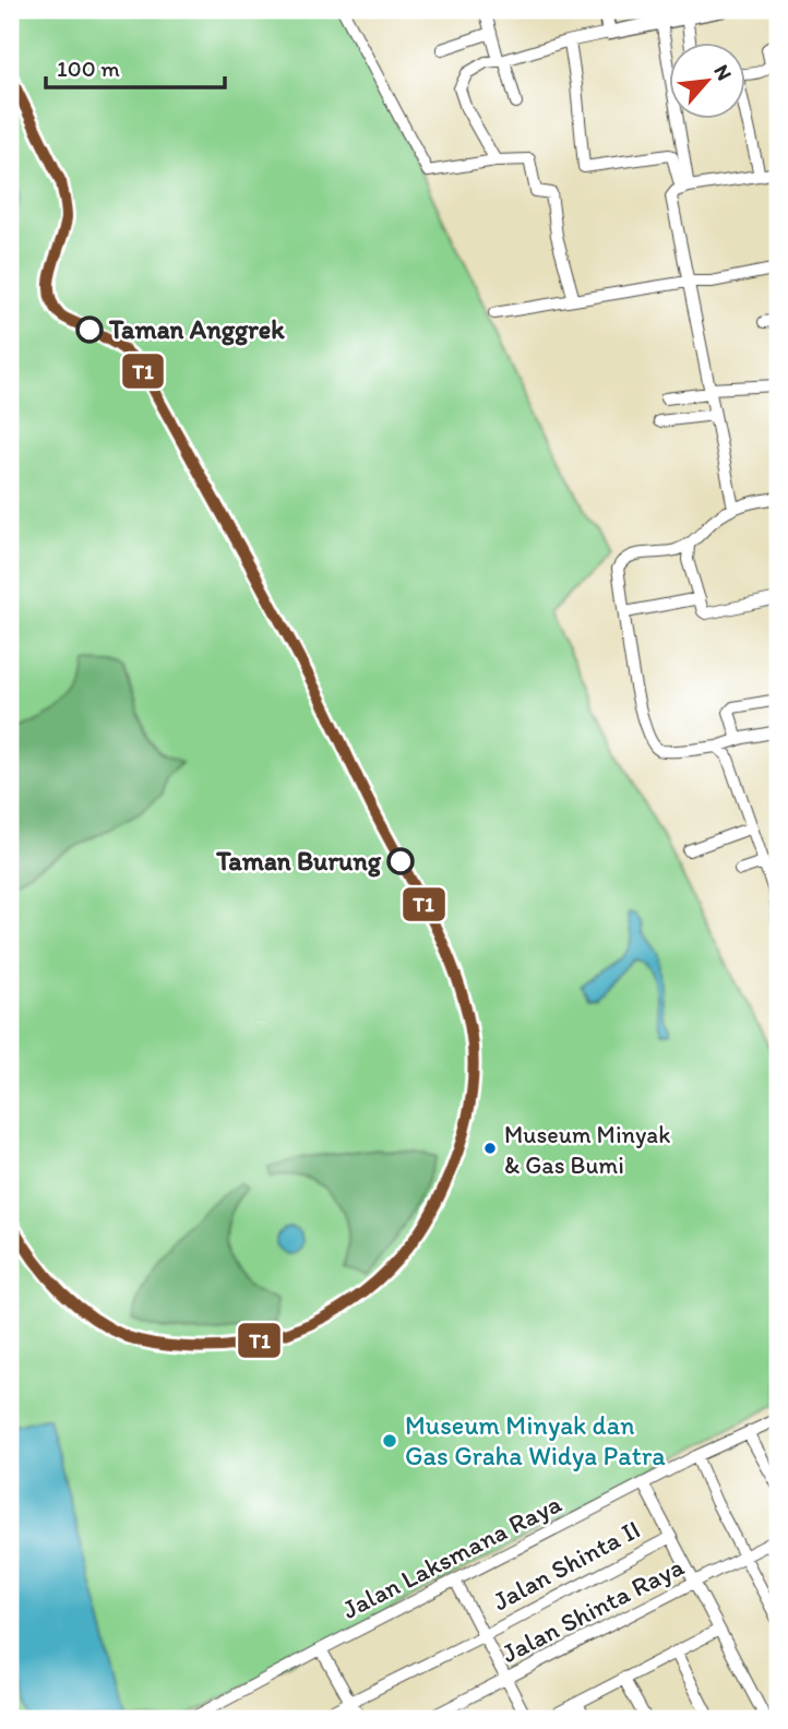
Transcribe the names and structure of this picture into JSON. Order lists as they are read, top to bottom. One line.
{"streets":{"street":["Jalan Laksmana Raya","Jalan Shinta II","Jalan Shinta Raya"]},"places":["Taman Anggrek","Taman Burung","Museum Minyak & Gas Bumi","Museum Minyak dan Gas Graha Widya Patra"],"lines":["transit line T1"],"scale_bar":"100 m","north":"top right"}
